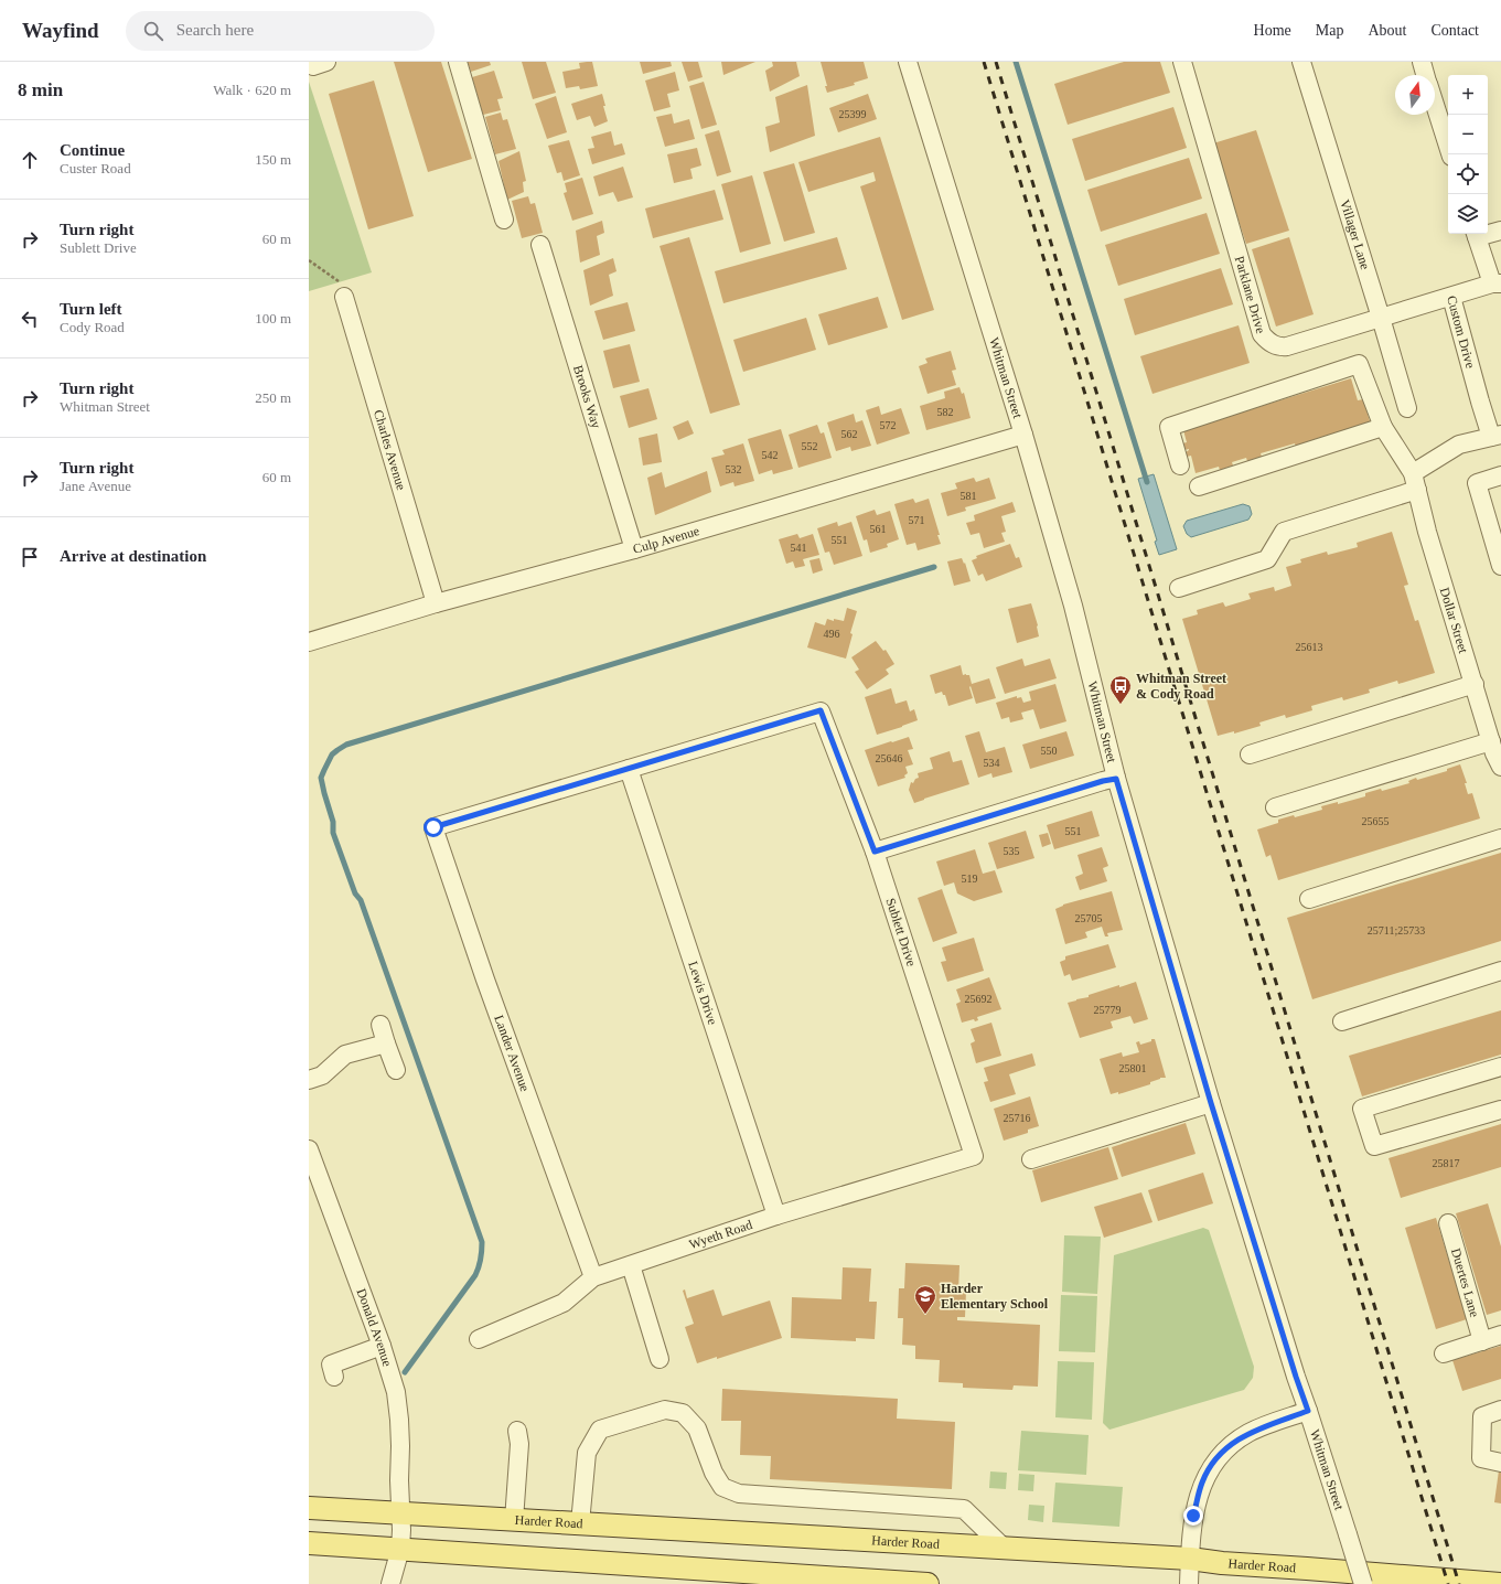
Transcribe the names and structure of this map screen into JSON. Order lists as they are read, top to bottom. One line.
{"streets":{"main road":["Harder Road"],"street":["Villager Lane","Parklane Drive","Custom Drive","Whitman Street","Brooks Way","Charles Avenue","Culp Avenue","Dollar Street","Sublett Drive","Lewis Drive","Lander Avenue","Wyeth Road","Duertes Lane","Donald Avenue"]},"crossings":[["Villager Lane","Parklane Drive"],["Parklane Drive","Custom Drive"],["Whitman Street","Culp Avenue"],["Brooks Way","Culp Avenue"],["Charles Avenue","Culp Avenue"],["Sublett Drive","Lewis Drive"],["Sublett Drive","Lander Avenue"],["Sublett Drive","Wyeth Road"],["Lewis Drive","Lander Avenue"],["Lewis Drive","Wyeth Road"],["Lander Avenue","Wyeth Road"],["Donald Avenue","Harder Road"]],"places":{"bus stop":["Whitman Street & Cody Road"],"school or university":["Harder Elementary School"]},"house_numbers":["25399","582","572","562","552","542","532","581","571","561","551","541","496","25613","550","25646","534","25655","551","535","519","25705","25711;25733","25692","25779","25801","25716","25817"],"north":"top","page":{"header":"Wayfind","search":"Search here","nav":["Home","Map","About","Contact"],"heading":["8 min","Walk · 620 m"],"map_buttons":["+","−"],"list":[["Continue","Custer Road","150 m"],["Turn right","Sublett Drive","60 m"],["Turn left","Cody Road","100 m"],["Turn right","Whitman Street","250 m"],["Turn right","Jane Avenue","60 m"],"Arrive at destination"]}}
